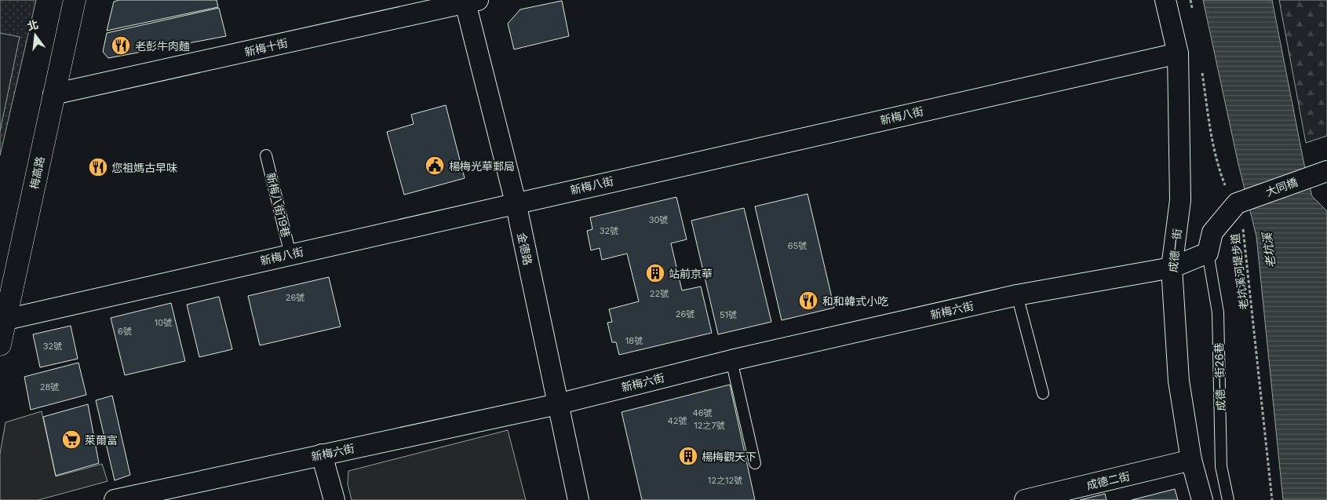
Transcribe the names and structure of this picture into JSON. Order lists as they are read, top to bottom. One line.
{"streets":{"street":["新梅十街","新梅八街","梅高路","大同橋","金德路","成德一街","新梅六街","成德一街26巷","成德二街"],"lane":["新梅八街19巷"],"path":["老坑溪河堤步道"]},"crossings":[["新梅十街","梅高路"],["新梅十街","金德路"],["新梅八街","梅高路"],["新梅八街","新梅八街19巷"],["新梅八街","金德路"],["新梅八街","成德一街"],["大同橋","老坑溪河堤步道"],["大同橋","成德一街26巷"],["金德路","新梅六街"],["成德一街","新梅六街"],["成德一街","成德二街"],["老坑溪河堤步道","成德一街26巷"]],"water":["老坑溪"],"places":{"restaurant":["老彭牛肉麵","您祖媽古早味","和和韓式小吃"],"public building":["楊梅光華郵局"],"building":["站前京華","楊梅觀天下"],"supermarket":["萊爾富"]},"house_numbers":["30號","32號","65號","22號","26號","26號","51號","10號","6號","18號","32號","28號","46號","42號","12之7號","12之12號"],"north":"top"}
